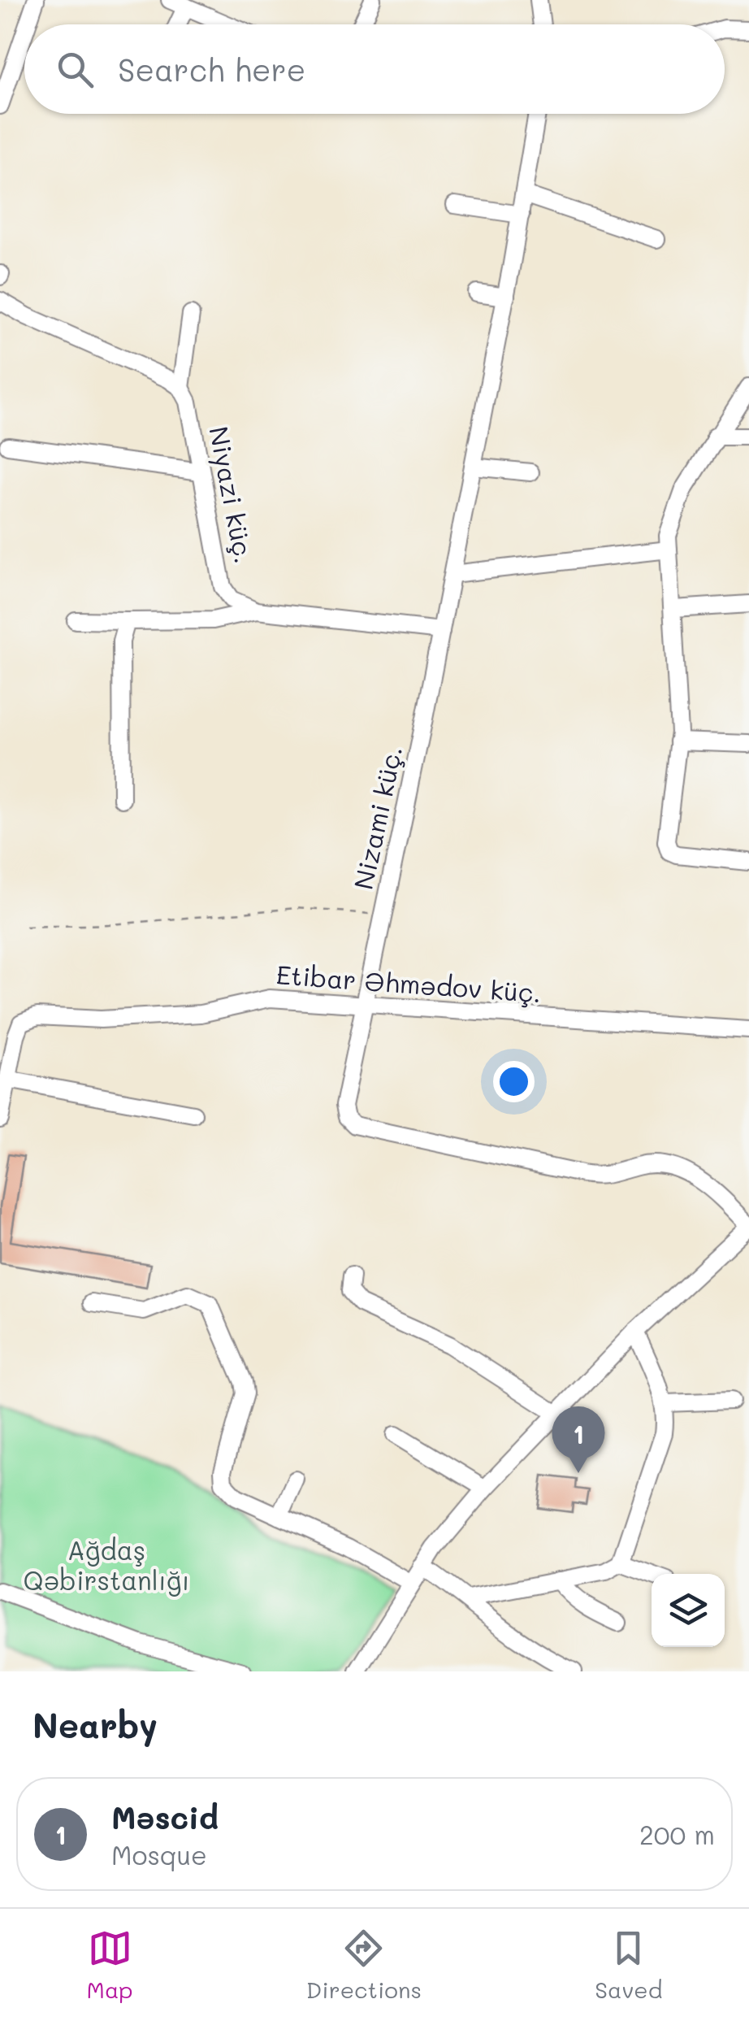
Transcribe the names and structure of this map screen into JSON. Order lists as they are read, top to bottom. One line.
{"streets":{"street":["Niyazi küç.","Nizami küç.","Etibar Əhmədov küç."]},"crossings":[["Niyazi küç.","Nizami küç."],["Nizami küç.","Etibar Əhmədov küç."]],"parks":["Ağdaş Qəbirstanlığı"],"page":{"search":"Search here","pins":"1","heading":"Nearby","list":[{"mark":"1","name":"Məscid","note":"Mosque","value":"200 m"}],"nav":["Map","Directions","Saved"]}}
